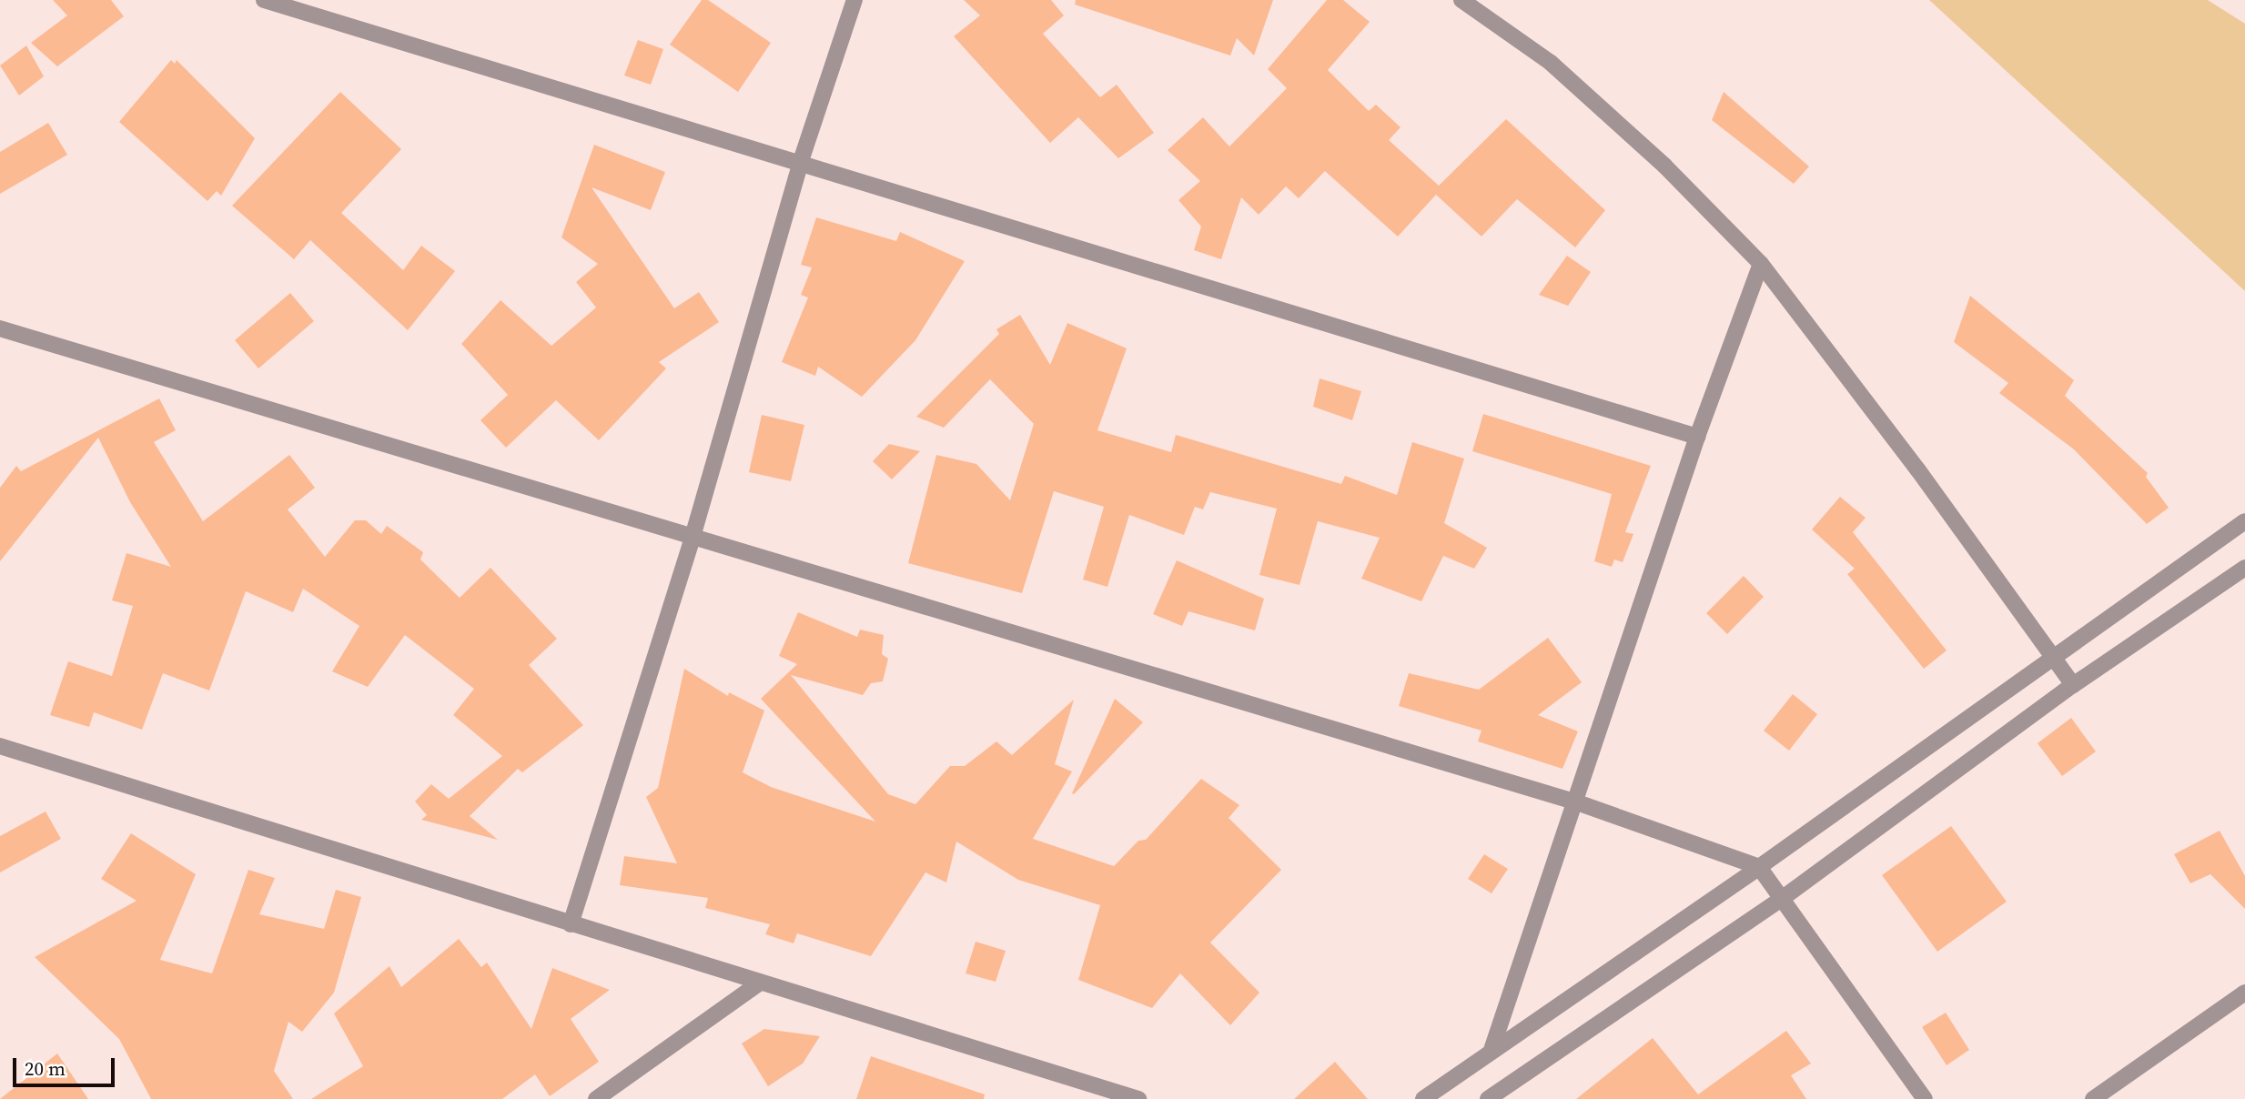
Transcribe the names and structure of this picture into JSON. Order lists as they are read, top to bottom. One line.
{"scale_bar":"20 m"}
